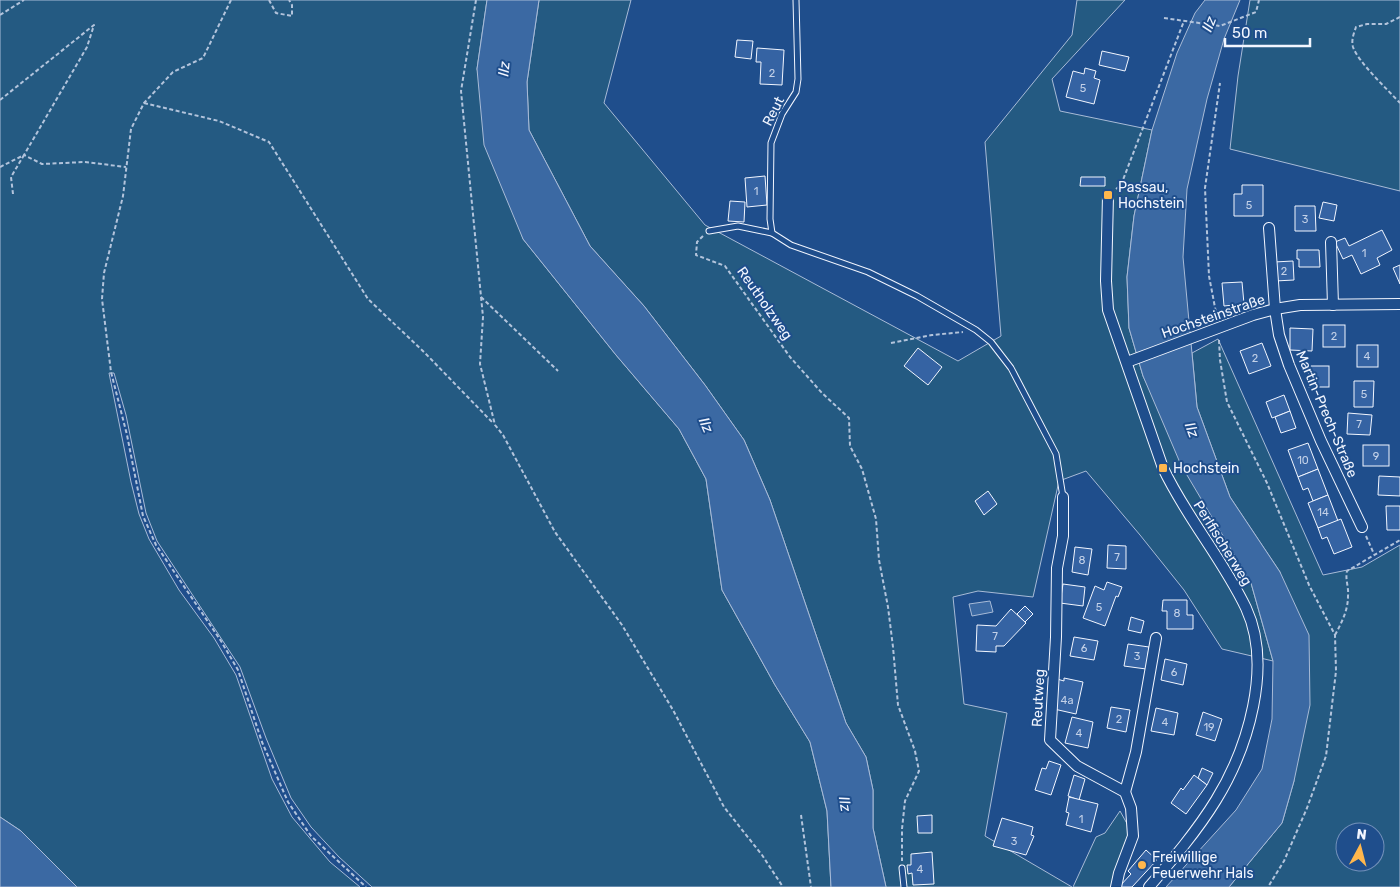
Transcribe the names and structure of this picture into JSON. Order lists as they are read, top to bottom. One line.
{"streets":{"street":["Hochsteinstraße","Martin-Prech-Straße","Perlfischerweg","Reutweg"],"lane":["Reut"],"path":["Reutholzweg"]},"crossings":[["Hochsteinstraße","Martin-Prech-Straße"],["Hochsteinstraße","Perlfischerweg"]],"water":["Ilz"],"places":{"transit":["Passau, Hochstein","Hochstein"],"other":["Freiwillige Feuerwehr Hals"]},"house_numbers":["2","5","1","5","3","1","2","2","4","2","5","7","9","10","14","7","8","5","8","7","6","3","6","4a","2","4","19","4","1","3","4"],"scale_bar":"50 m","north":"top"}
